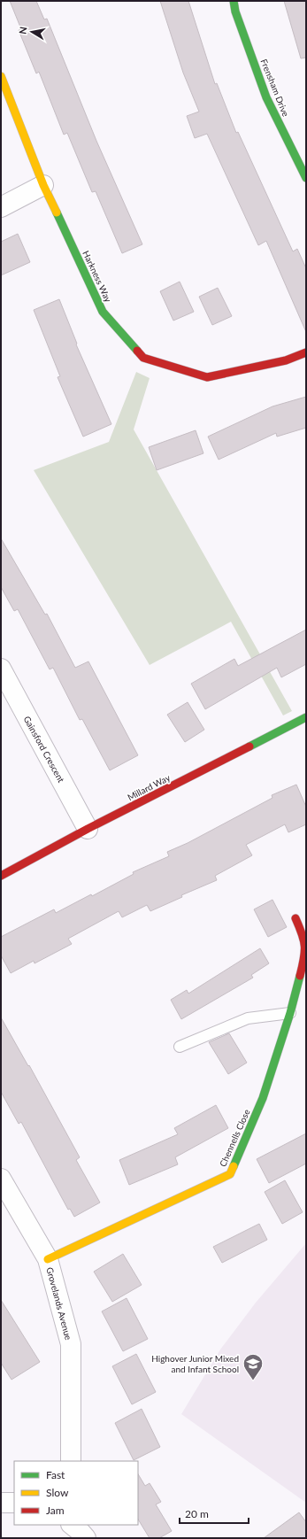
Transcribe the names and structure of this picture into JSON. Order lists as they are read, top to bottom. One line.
{"streets":{"street":["Frensham Drive","Harkness Way","Gainsford Crescent","Millard Way","Chennells Close","Grovelands Avenue"]},"crossings":[["Gainsford Crescent","Millard Way"],["Chennells Close","Grovelands Avenue"]],"places":{"school or university":["Highover Junior Mixed and Infant School"]},"legend":["Fast","Slow","Jam"],"scale_bar":"20 m","north":"left"}
